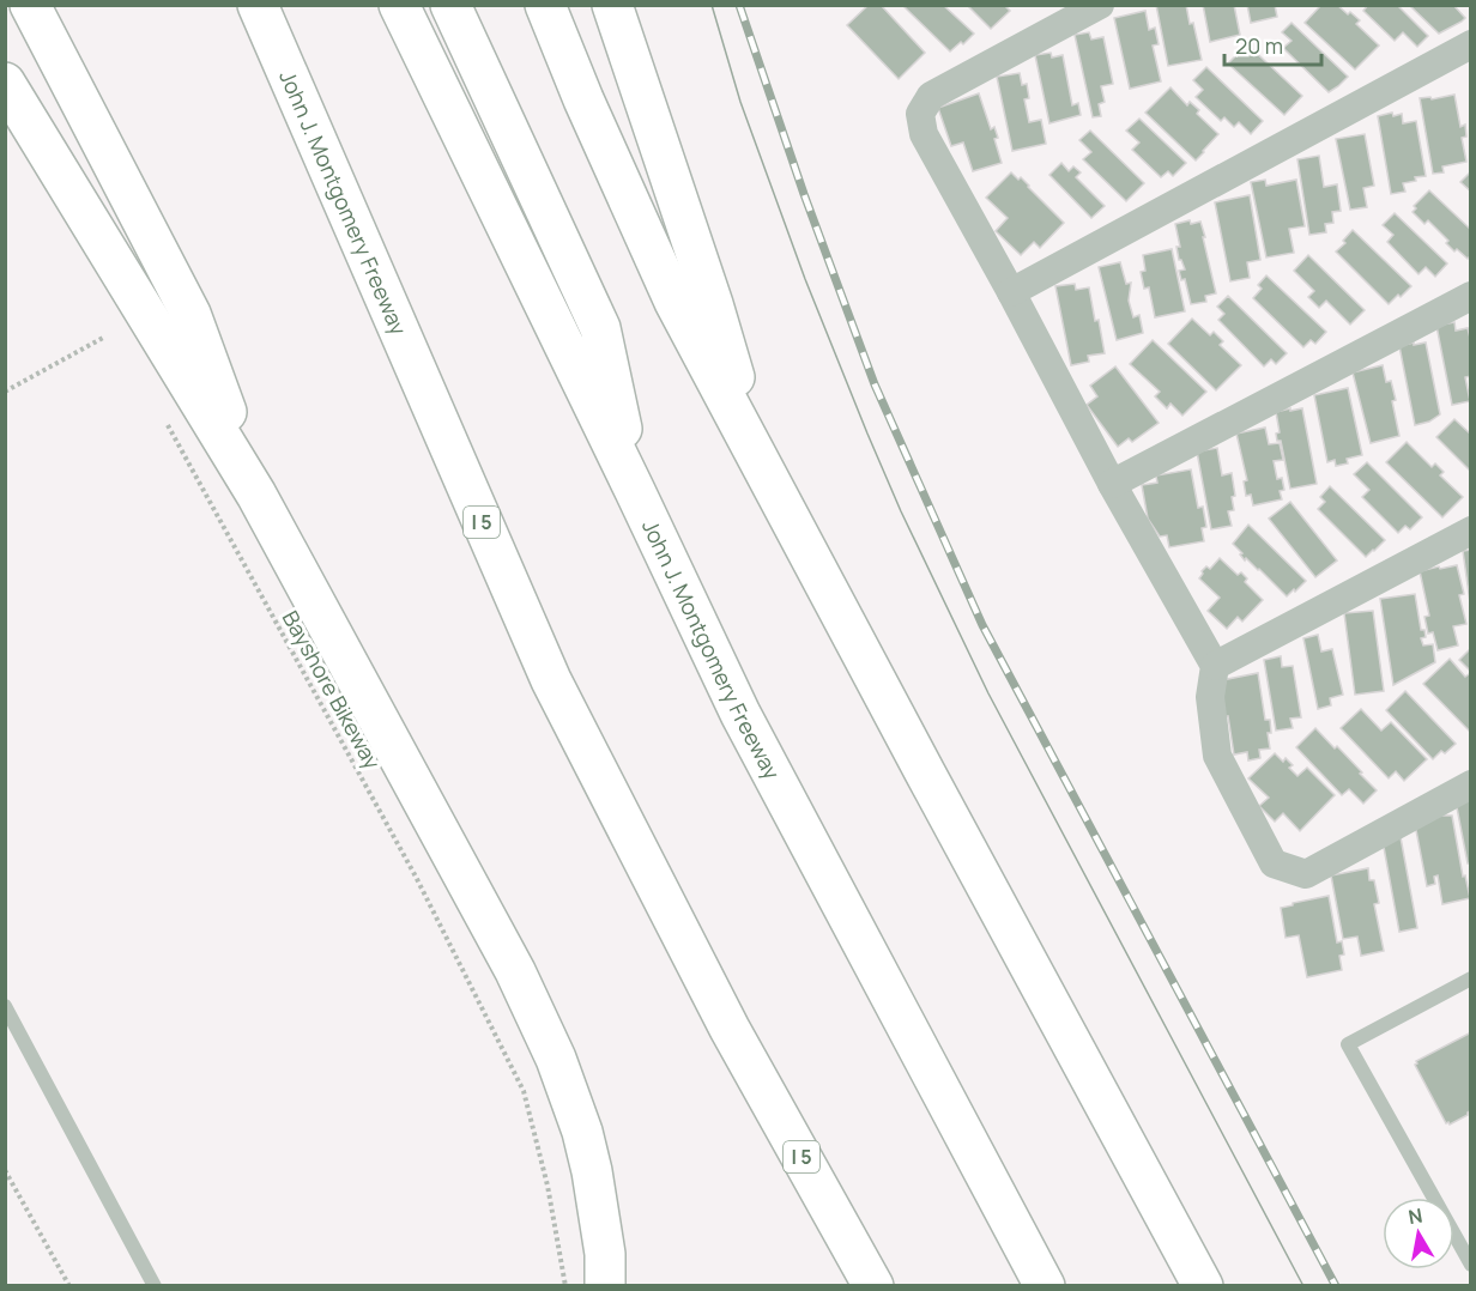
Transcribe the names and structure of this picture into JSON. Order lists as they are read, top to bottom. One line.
{"streets":{"highway":["John J. Montgomery Freeway","I 5"],"path":["Bayshore Bikeway"]},"scale_bar":"20 m","north":"top"}
